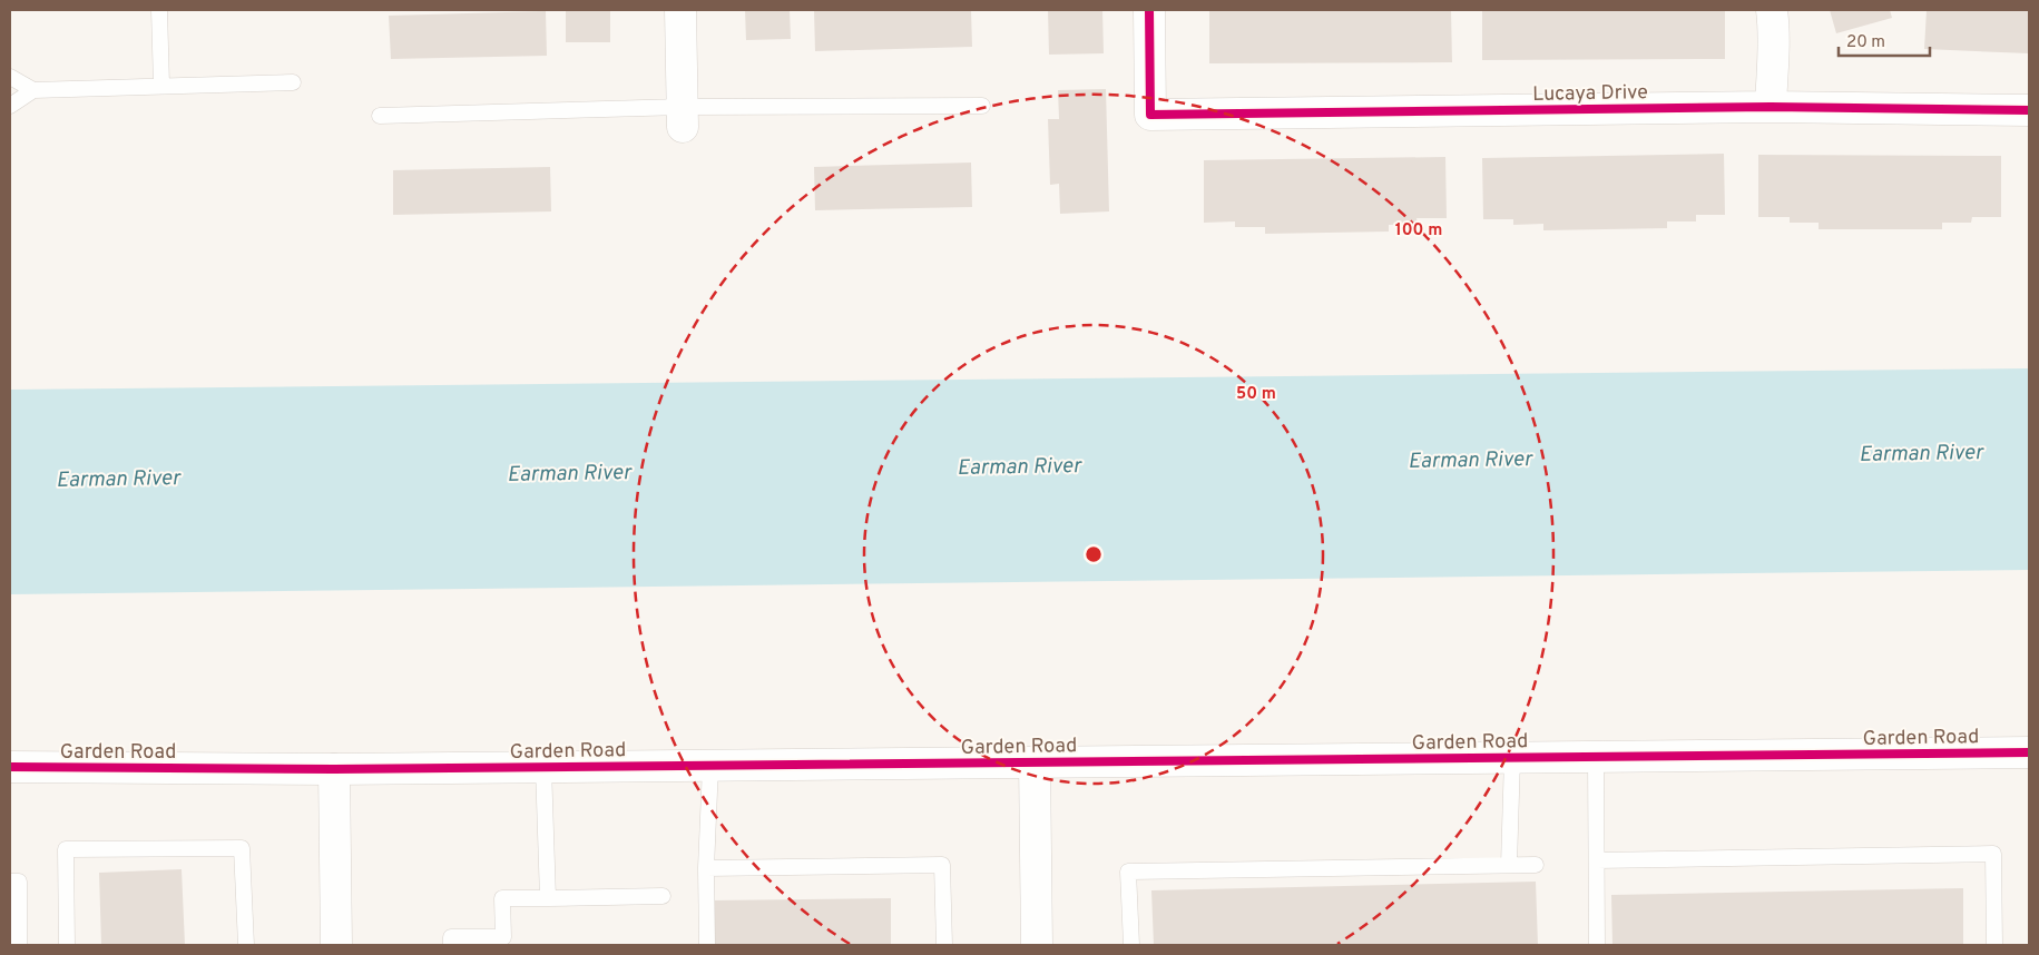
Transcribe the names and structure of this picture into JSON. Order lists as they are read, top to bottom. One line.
{"streets":{"street":["Lucaya Drive","Garden Road"]},"water":["Earman River"],"scale_bar":"20 m","rings":["100 m","50 m"]}
